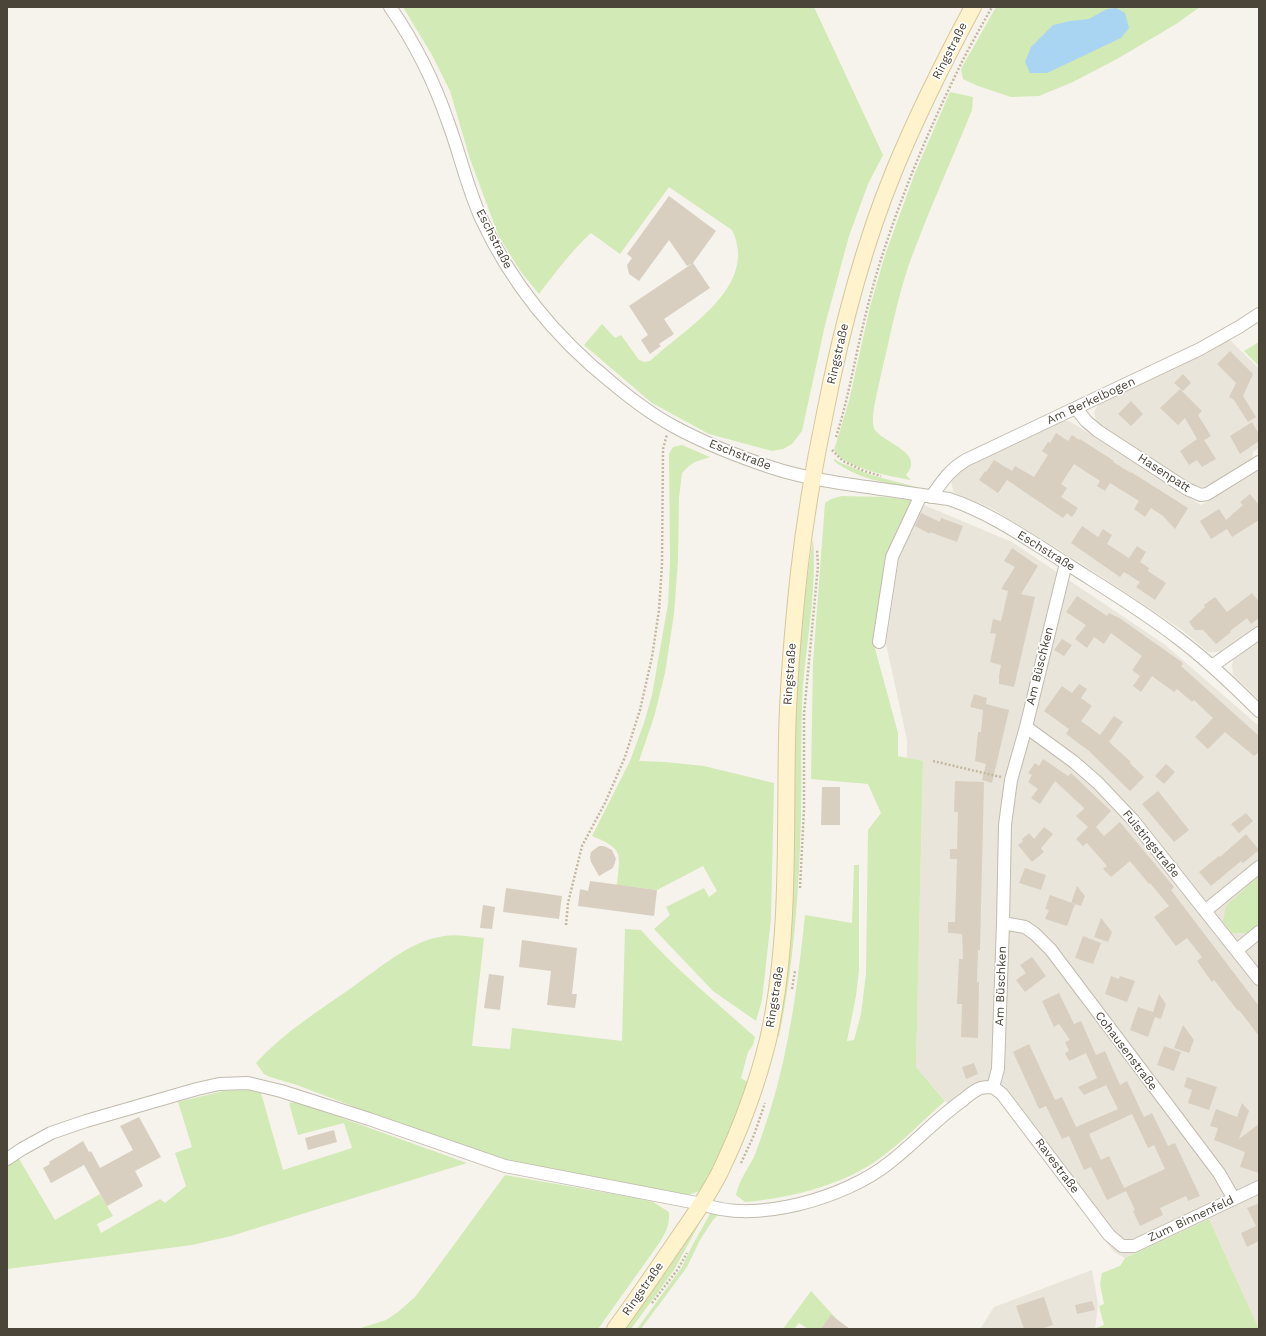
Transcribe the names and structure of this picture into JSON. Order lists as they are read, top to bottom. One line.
{"streets":{"main road":["Ringstraße"],"street":["Eschstraße","Am Berkelbogen","Hasenpatt","Am Büschken","Fuistingstraße","Cohausenstraße","Ravestraße","Zum Binnenfeld"]},"crossings":[["Ringstraße","Eschstraße"],["Eschstraße","Am Berkelbogen"],["Eschstraße","Am Büschken"],["Am Berkelbogen","Hasenpatt"],["Am Büschken","Fuistingstraße"],["Am Büschken","Cohausenstraße"],["Am Büschken","Ravestraße"],["Cohausenstraße","Zum Binnenfeld"],["Ravestraße","Zum Binnenfeld"]]}
